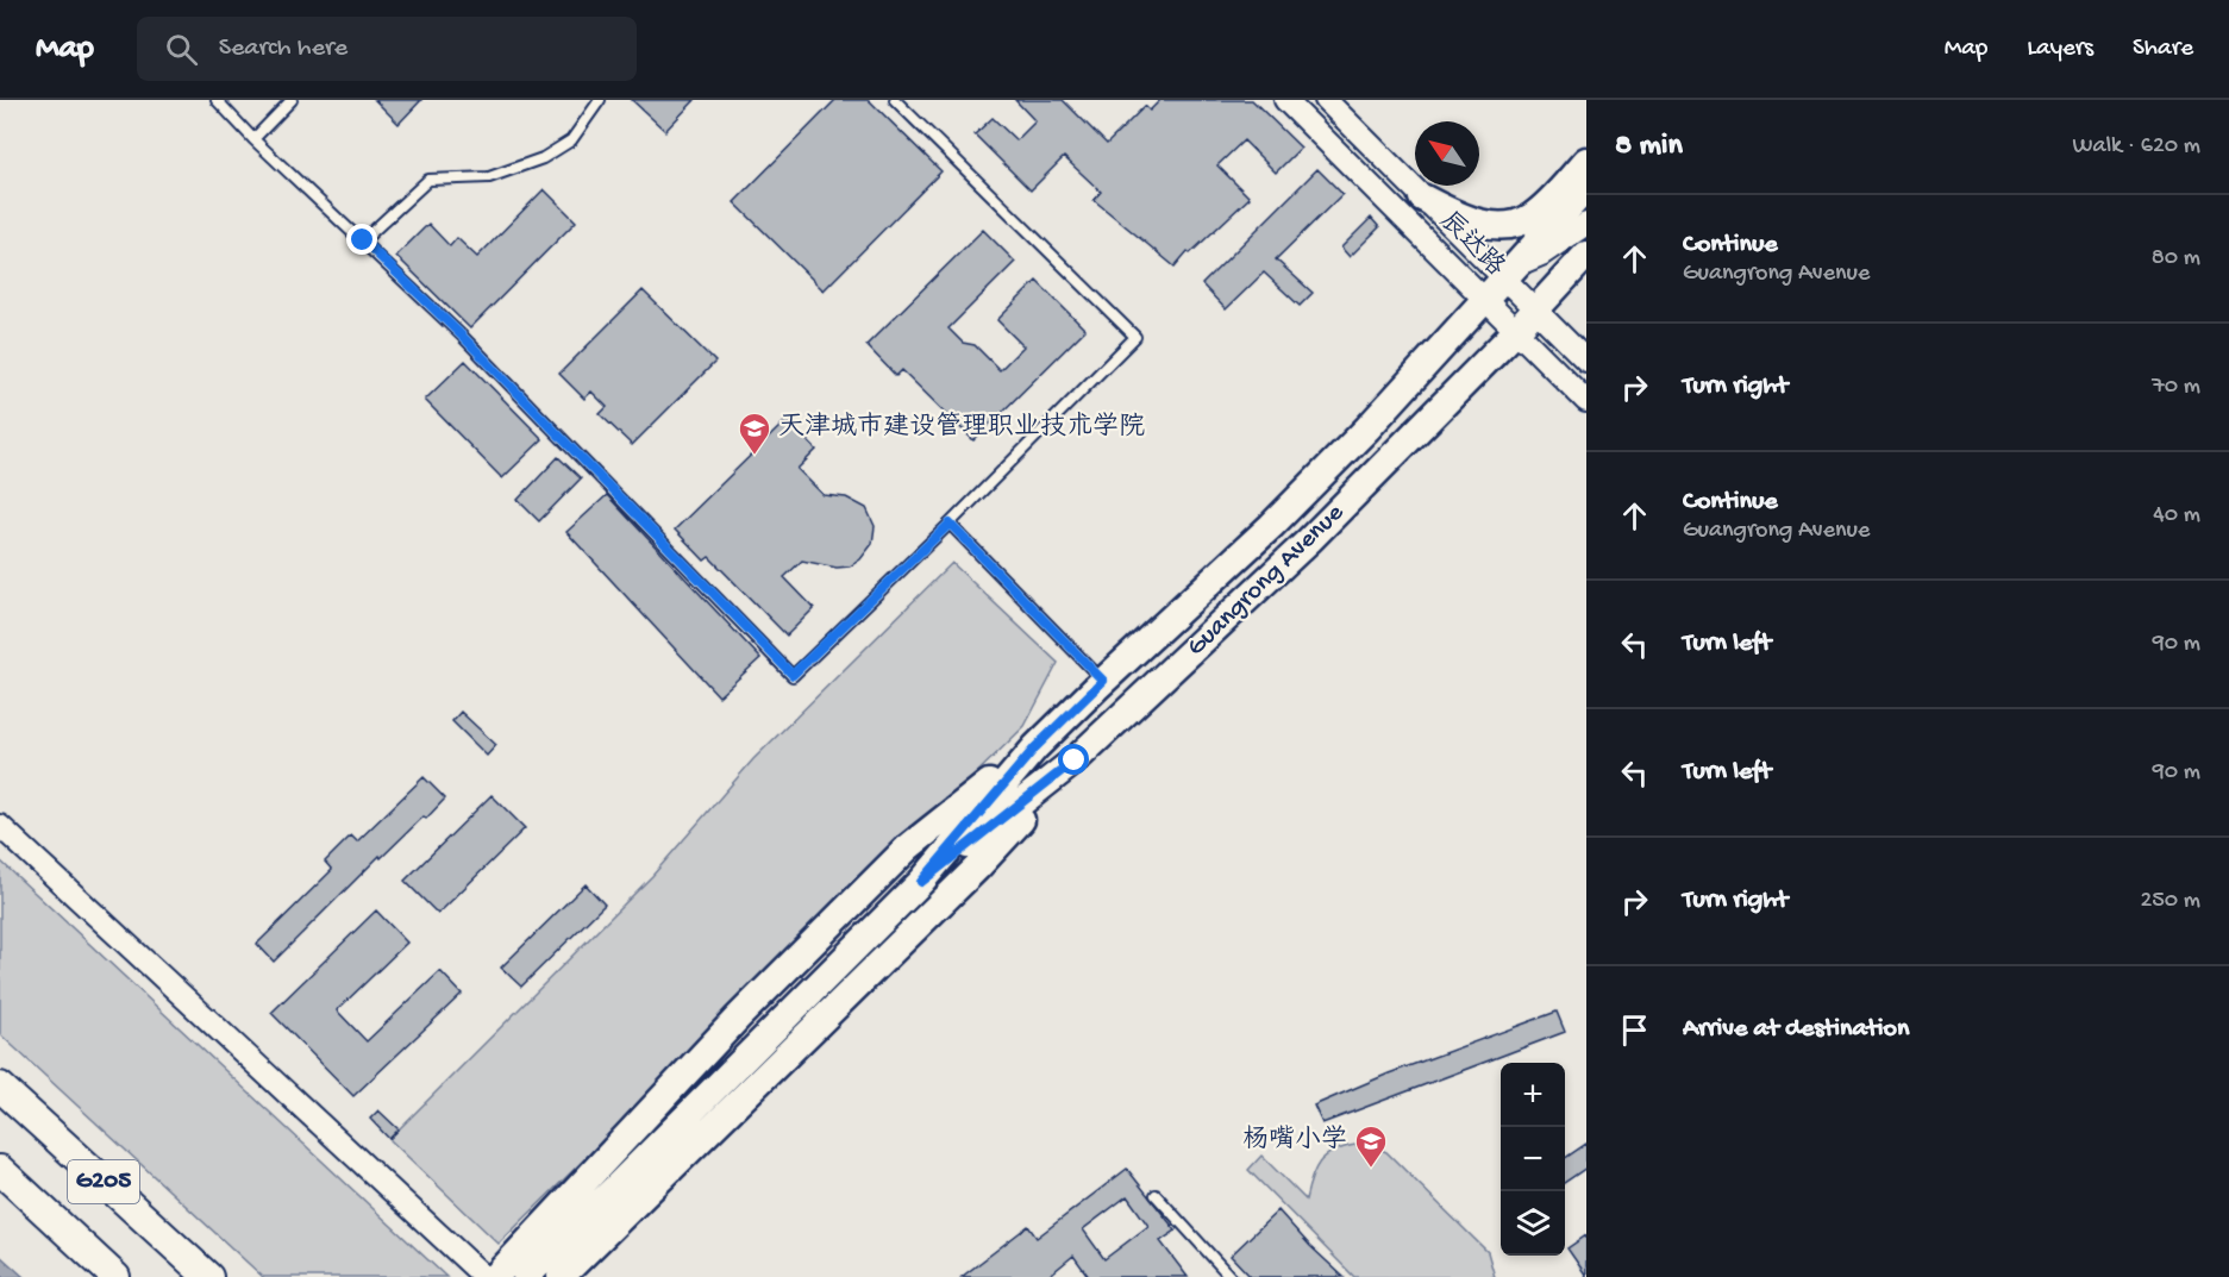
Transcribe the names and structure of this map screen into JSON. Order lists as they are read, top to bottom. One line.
{"streets":{"highway":["G205"],"main road":["Guangrong Avenue"],"street":["辰达路"]},"crossings":[["辰达路","Guangrong Avenue"]],"places":{"school or university":["天津城市建设管理职业技术学院","杨嘴小学"]},"north":"top left","page":{"header":"Map","search":"Search here","nav":["Map","Layers","Share"],"heading":["8 min","Walk · 620 m"],"list":[["Continue","Guangrong Avenue","80 m"],["Turn right","70 m"],["Continue","Guangrong Avenue","40 m"],["Turn left","90 m"],["Turn left","90 m"],["Turn right","250 m"],"Arrive at destination"],"map_buttons":["+","−"]}}
